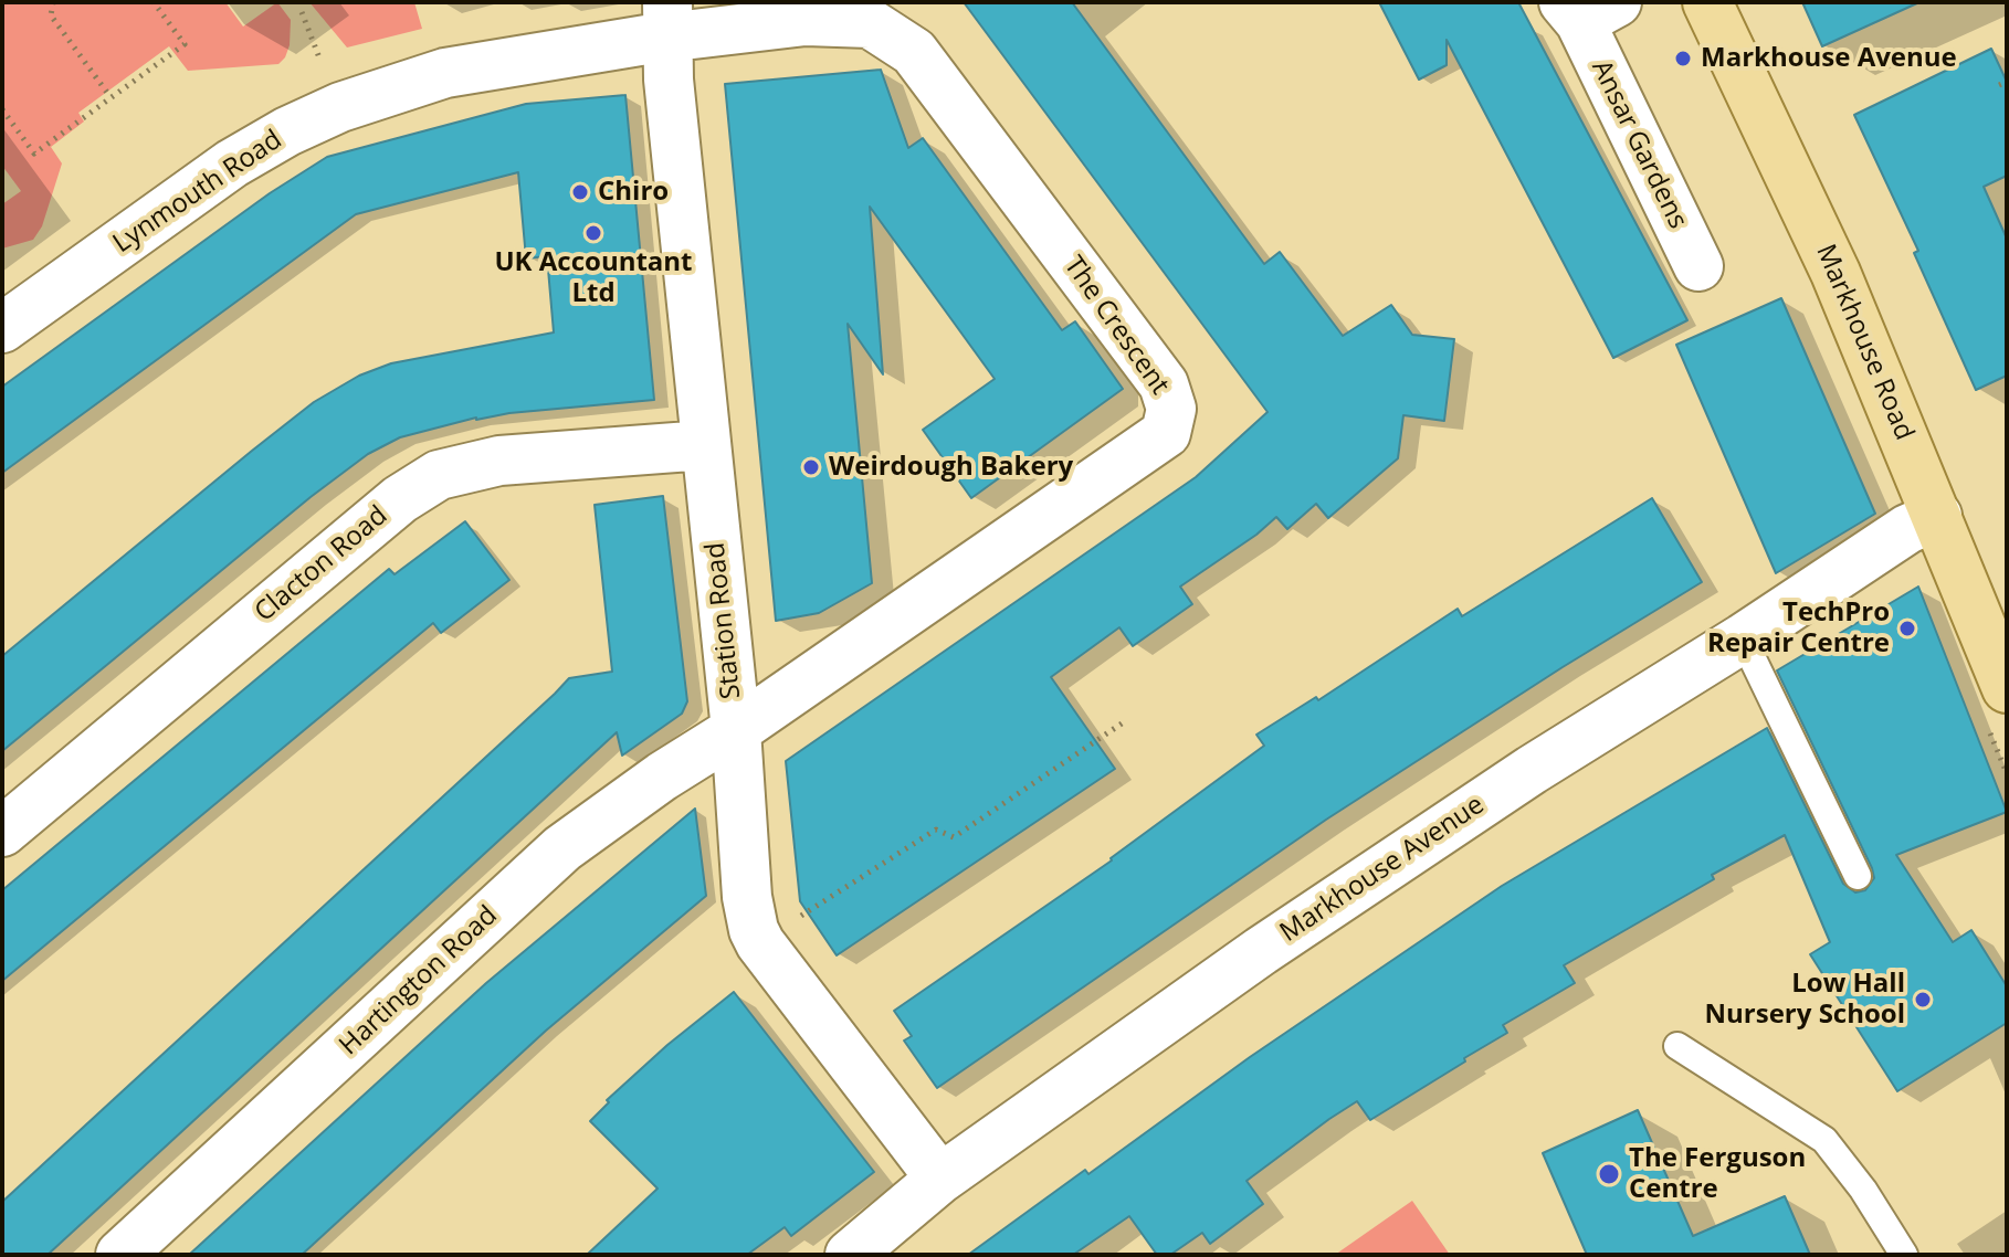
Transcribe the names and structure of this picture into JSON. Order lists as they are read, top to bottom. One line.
{"streets":{"main road":["Markhouse Road"],"street":["Ansar Gardens","Lynmouth Road","The Crescent","Clacton Road","Station Road","Markhouse Avenue","Hartington Road"]},"crossings":[["Lynmouth Road","The Crescent"],["Lynmouth Road","Station Road"],["The Crescent","Station Road"],["The Crescent","Hartington Road"],["Markhouse Road","Markhouse Avenue"],["Clacton Road","Station Road"],["Station Road","Markhouse Avenue"],["Station Road","Hartington Road"]],"places":["Markhouse Avenue","Chiro","UK Accountant Ltd","Weirdough Bakery","TechPro Repair Centre","Low Hall Nursery School","The Ferguson Centre"]}
